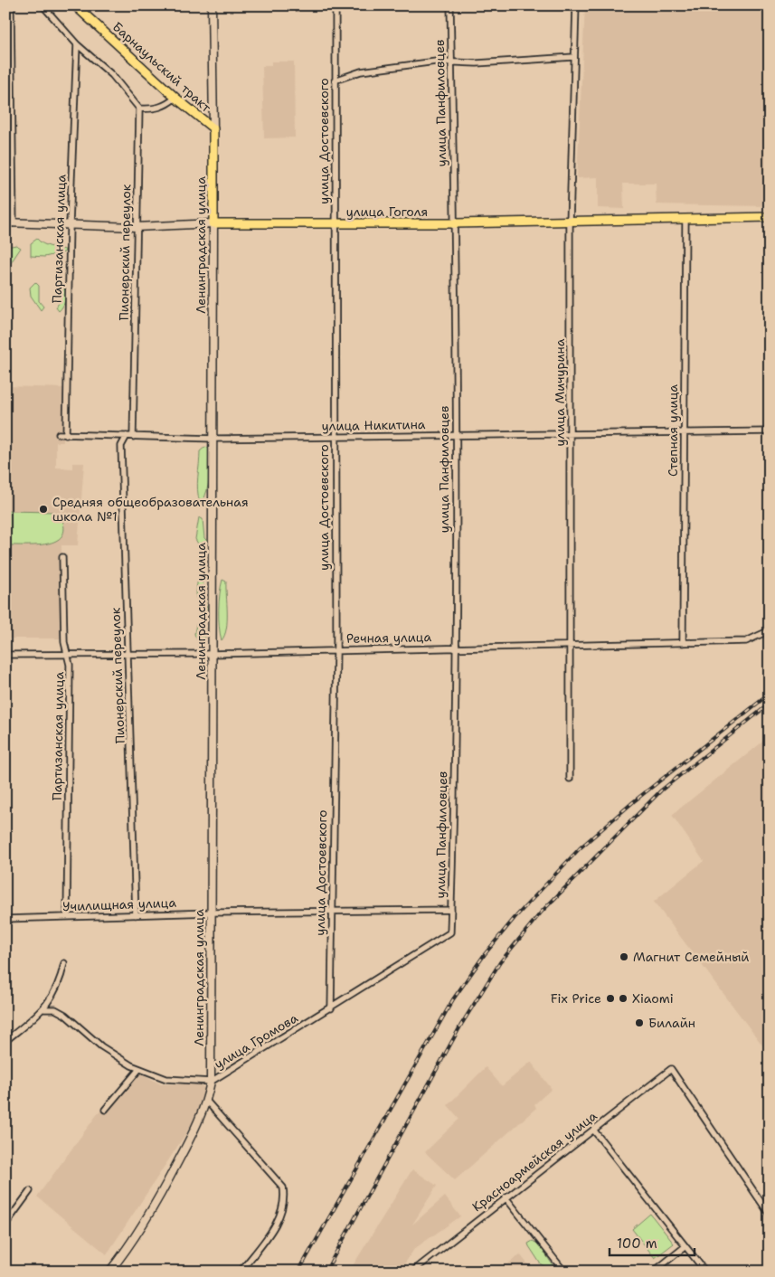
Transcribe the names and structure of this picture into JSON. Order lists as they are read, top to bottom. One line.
{"streets":{"main road":["Барнаульский тракт","улица Гоголя","Ленинградская улица"],"street":["улица Панфиловцев","улица Достоевского","Партизанская улица","Пионерский переулок","улица Мичурина","улица Никитина","Степная улица","Речная улица","Училищная улица","улица Громова","Красноармейская улица"]},"crossings":[["Барнаульский тракт","Ленинградская улица"],["улица Панфиловцев","улица Гоголя"],["улица Панфиловцев","улица Никитина"],["улица Панфиловцев","Речная улица"],["улица Панфиловцев","Училищная улица"],["улица Панфиловцев","улица Громова"],["улица Достоевского","улица Гоголя"],["улица Достоевского","улица Никитина"],["улица Достоевского","Речная улица"],["улица Достоевского","Училищная улица"],["улица Достоевского","улица Громова"],["улица Гоголя","Партизанская улица"],["улица Гоголя","Ленинградская улица"],["улица Гоголя","Пионерский переулок"],["улица Гоголя","улица Мичурина"],["улица Гоголя","Степная улица"],["Партизанская улица","улица Никитина"],["Партизанская улица","Речная улица"],["Партизанская улица","Училищная улица"],["Ленинградская улица","улица Никитина"],["Ленинградская улица","Речная улица"],["Ленинградская улица","Училищная улица"],["Ленинградская улица","улица Громова"],["Пионерский переулок","улица Никитина"],["Пионерский переулок","Речная улица"],["Пионерский переулок","Училищная улица"],["улица Мичурина","улица Никитина"],["улица Мичурина","Речная улица"],["улица Никитина","Степная улица"],["Степная улица","Речная улица"]],"places":["Средняя общеобразовательная школа №1","Магнит Семейный","Fix Price","Xiaomi","Билайн"],"scale_bar":"100 m"}
